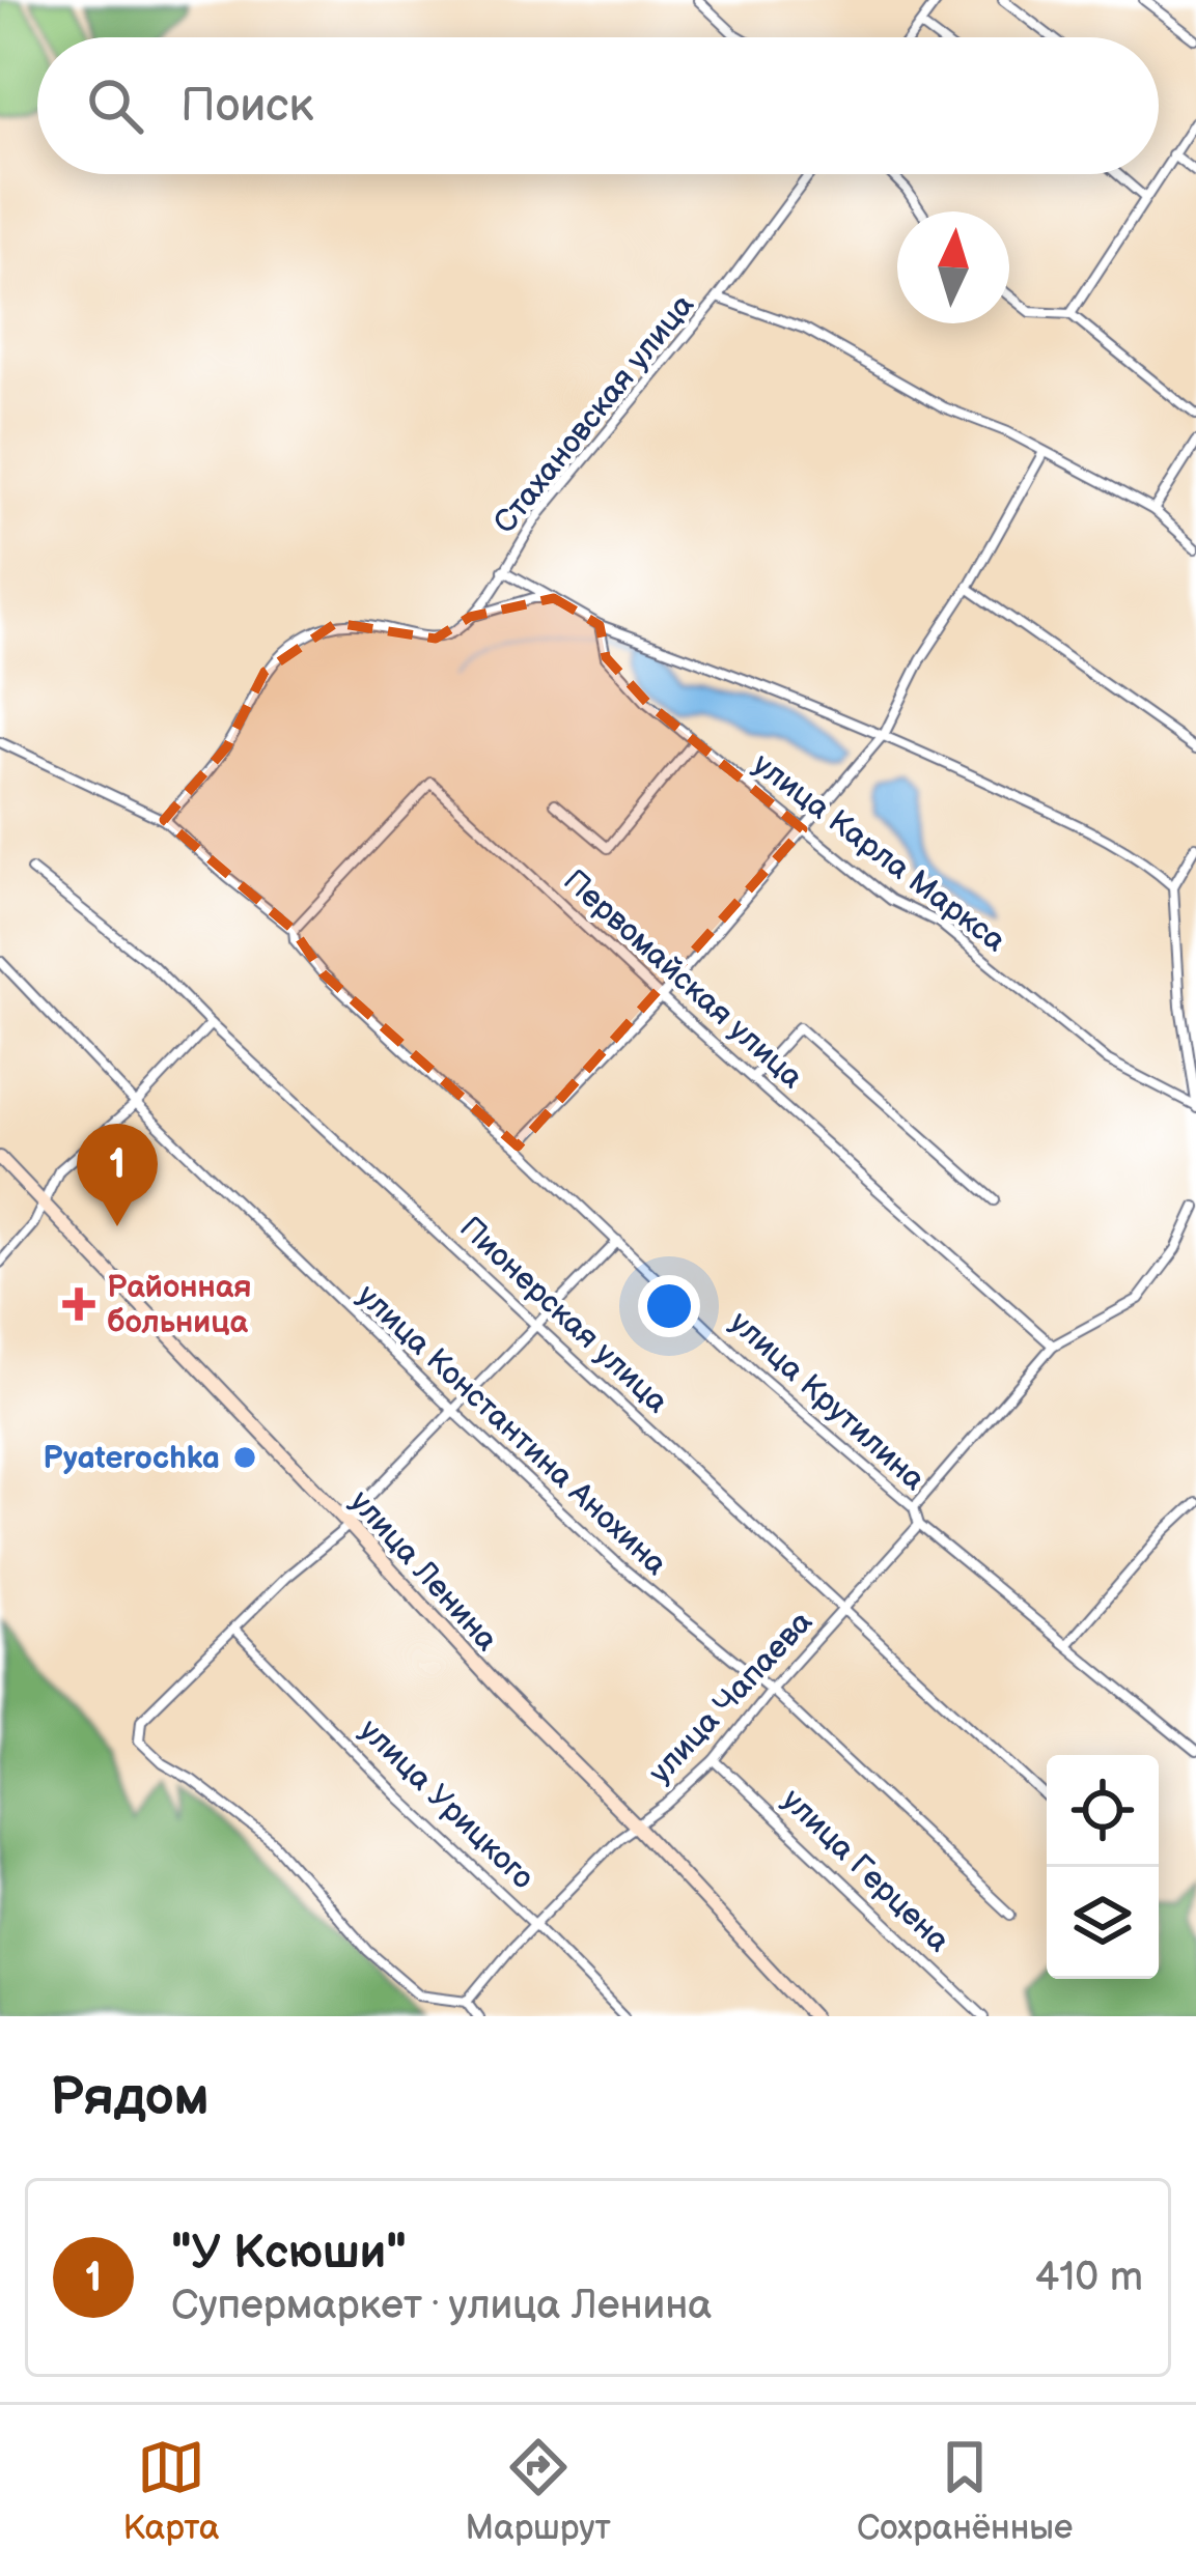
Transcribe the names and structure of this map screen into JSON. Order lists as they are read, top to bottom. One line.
{"streets":{"main road":["улица Ленина"],"street":["Стахановская улица","улица Карла Маркса","Первомайская улица","Пионерская улица","улица Крутилина","улица Константина Анохина","улица Чапаева","улица Урицкого","улица Герцена"]},"crossings":[["Первомайская улица","улица Крутилина"],["Пионерская улица","улица Чапаева"],["улица Крутилина","улица Чапаева"],["улица Константина Анохина","улица Чапаева"],["улица Ленина","улица Чапаева"],["улица Чапаева","улица Урицкого"],["улица Чапаева","улица Герцена"]],"places":{"health":["Районная больница"],"other":["Pyaterochka"]},"north":"top","page":{"search":"Поиск","pins":"1","heading":"Рядом","list":[{"mark":"1","name":"\"У Ксюши\"","note":"Супермаркет · улица Ленина","value":"410 m"}],"nav":["Карта","Маршрут","Сохранённые"]}}
